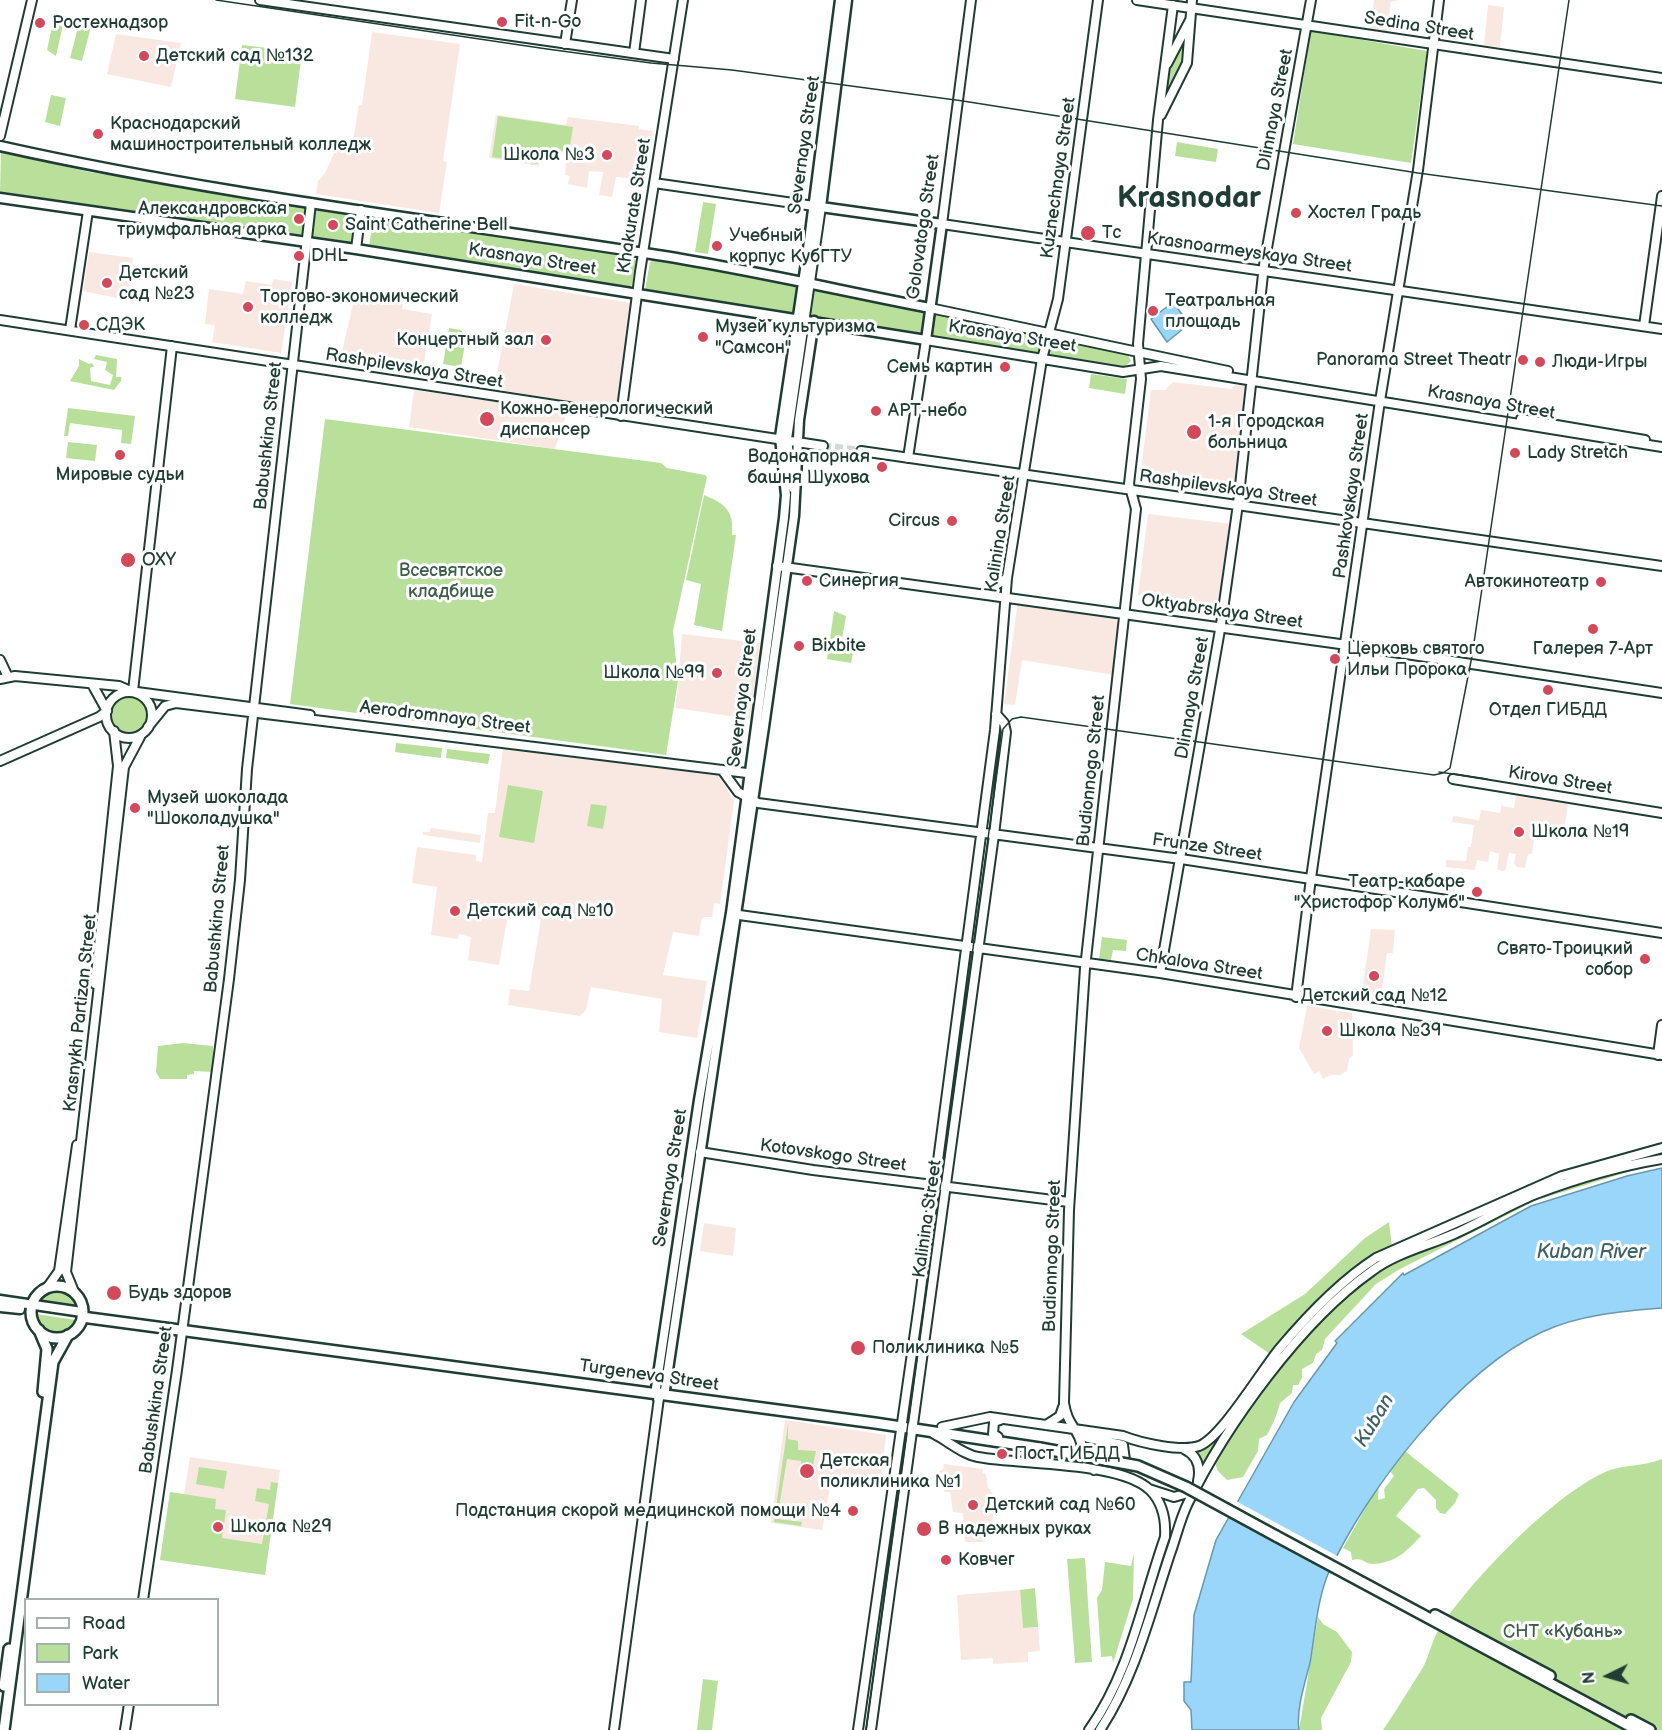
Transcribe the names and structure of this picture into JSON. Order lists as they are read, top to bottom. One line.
{"streets":{"highway":["Turgeneva Street"],"main road":["Severnaya Street","Golovatogo Street","Krasnoarmeyskaya Street","Krasnaya Street"],"street":["Sedina Street","Dlinnaya Street","Kuznechnaya Street","Khakurate Street","Rashpilevskaya Street","Babushkina Street","Pashkovskaya Street","Kalinina Street","Oktyabrskaya Street","Aerodromnaya Street","Budionnogo Street","Kirova Street","Frunze Street","Chkalova Street","Krasnykh Partizan Street","Kotovskogo Street"]},"crossings":[["Sedina Street","Dlinnaya Street"],["Sedina Street","Pashkovskaya Street"],["Sedina Street","Budionnogo Street"],["Dlinnaya Street","Krasnoarmeyskaya Street"],["Dlinnaya Street","Krasnaya Street"],["Dlinnaya Street","Rashpilevskaya Street"],["Dlinnaya Street","Oktyabrskaya Street"],["Dlinnaya Street","Frunze Street"],["Dlinnaya Street","Chkalova Street"],["Severnaya Street","Krasnoarmeyskaya Street"],["Severnaya Street","Krasnaya Street"],["Severnaya Street","Rashpilevskaya Street"],["Severnaya Street","Oktyabrskaya Street"],["Severnaya Street","Aerodromnaya Street"],["Severnaya Street","Frunze Street"],["Severnaya Street","Chkalova Street"],["Severnaya Street","Kotovskogo Street"],["Severnaya Street","Turgeneva Street"],["Kuznechnaya Street","Krasnoarmeyskaya Street"],["Kuznechnaya Street","Krasnaya Street"],["Kuznechnaya Street","Kalinina Street"],["Khakurate Street","Krasnoarmeyskaya Street"],["Khakurate Street","Krasnaya Street"],["Khakurate Street","Rashpilevskaya Street"],["Golovatogo Street","Krasnoarmeyskaya Street"],["Golovatogo Street","Krasnaya Street"],["Golovatogo Street","Rashpilevskaya Street"],["Krasnoarmeyskaya Street","Pashkovskaya Street"],["Krasnoarmeyskaya Street","Budionnogo Street"],["Krasnaya Street","Babushkina Street"],["Krasnaya Street","Pashkovskaya Street"],["Krasnaya Street","Kalinina Street"],["Krasnaya Street","Budionnogo Street"],["Rashpilevskaya Street","Babushkina Street"],["Rashpilevskaya Street","Pashkovskaya Street"],["Rashpilevskaya Street","Kalinina Street"],["Rashpilevskaya Street","Budionnogo Street"],["Babushkina Street","Aerodromnaya Street"],["Babushkina Street","Turgeneva Street"],["Pashkovskaya Street","Oktyabrskaya Street"],["Pashkovskaya Street","Frunze Street"],["Pashkovskaya Street","Chkalova Street"],["Kalinina Street","Oktyabrskaya Street"],["Kalinina Street","Frunze Street"],["Kalinina Street","Chkalova Street"],["Kalinina Street","Kotovskogo Street"],["Kalinina Street","Turgeneva Street"],["Oktyabrskaya Street","Budionnogo Street"],["Aerodromnaya Street","Krasnykh Partizan Street"],["Budionnogo Street","Frunze Street"],["Budionnogo Street","Chkalova Street"],["Budionnogo Street","Kotovskogo Street"]],"districts":["Krasnodar"],"water":["Kuban River","Kuban"],"parks":["Всесвятское кладбище","СНТ «Кубань»"],"places":["Fit-n-Go","Ростехнадзор","Детский сад №132","Краснодарский машиностроительный колледж","Школа №3","Хостел Градь","Александровская триумфальная арка","Saint Catherine Bell","Тс","Учебный корпус КубГТУ","DHL","Детский сад №23","Торгово-экономический колледж","Театральная площадь","СДЭК","Музей культуризма \"Самсон\"","Концертный зал","Panorama Street Theatr","Люди-Игры","Семь картин","АРТ-небо","Кожно-венерологический диспансер","1-я Городская больница","Lady Stretch","Мировые судьи","Водонапорная башня Шухова","Circus","OXY","Синергия","Автокинотеатр","Галерея 7-Арт","Bixbite","Церковь святого Ильи Пророка","Школа №99","Отдел ГИБДД","Музей шоколада \"Шоколадушка\"","Школа №19","Театр-кабаре \"Христофор Колумб\"","Детский сад №10","Свято-Троицкий собор","Детский сад №12","Школа №39","Будь здоров","Поликлиника №5","Пост ГИБДД","Детская поликлиника №1","Детский сад №60","Подстанция скорой медицинской помощи №4","Школа №29","В надежных руках","Ковчег"],"legend":["Road","Park","Water"],"north":"left"}
